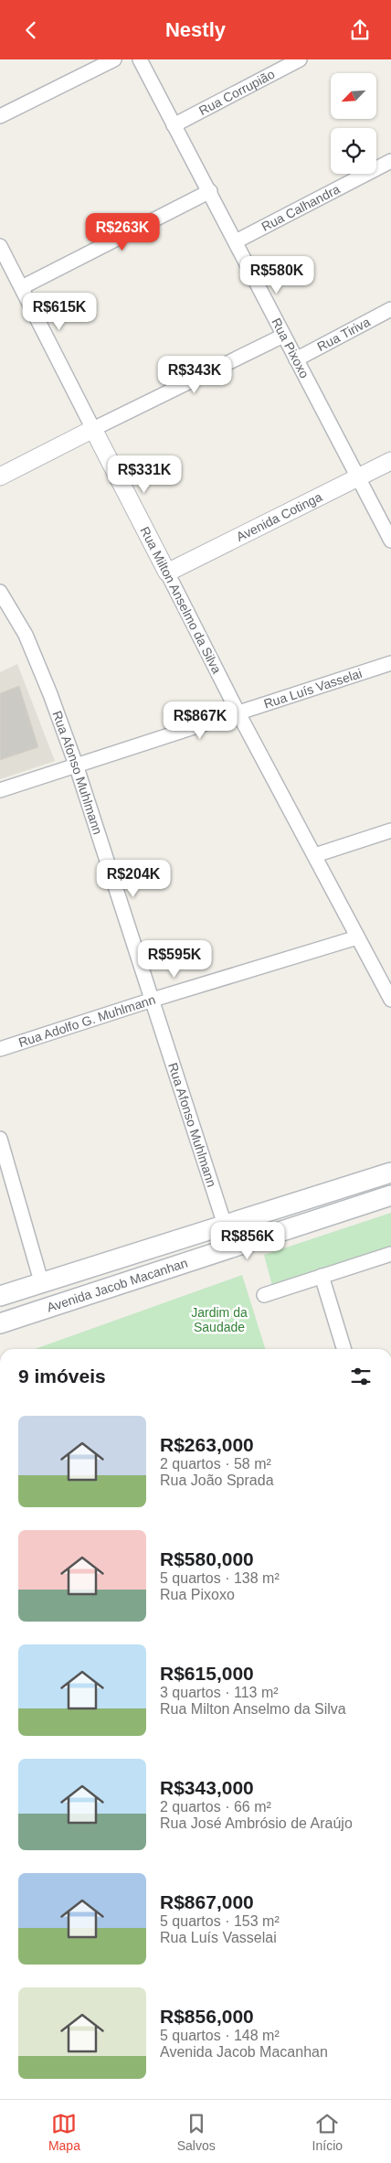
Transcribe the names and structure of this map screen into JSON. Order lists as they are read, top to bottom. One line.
{"streets":{"main road":["Avenida Jacob Macanhan"],"street":["Rua Corrupião","Rua Calhandra","Rua Tiriva","Rua Pixoxo","Avenida Cotinga","Rua Milton Anselmo da Silva","Rua Luís Vasselai","Rua Afonso Muhlmann","Rua Adolfo G. Muhlmann"]},"crossings":[["Rua Corrupião","Rua Pixoxo"],["Rua Calhandra","Rua Pixoxo"],["Rua Tiriva","Rua Pixoxo"],["Rua Pixoxo","Avenida Cotinga"],["Avenida Cotinga","Rua Milton Anselmo da Silva"],["Rua Milton Anselmo da Silva","Rua Luís Vasselai"],["Rua Milton Anselmo da Silva","Rua Adolfo G. Muhlmann"],["Rua Luís Vasselai","Rua Afonso Muhlmann"],["Rua Afonso Muhlmann","Rua Adolfo G. Muhlmann"],["Rua Afonso Muhlmann","Avenida Jacob Macanhan"]],"parks":["Jardim da Saudade"],"north":"bottom left","page":{"header":"Nestly","price":["R$263K","R$580K","R$615K","R$343K","R$331K","R$867K","R$204K","R$595K","R$856K"],"heading":"9 imóveis","list":[{"name":"R$263,000","note":"2 quartos · 58 m² · Rua João Sprada"},{"name":"R$580,000","note":"5 quartos · 138 m² · Rua Pixoxo"},{"name":"R$615,000","note":"3 quartos · 113 m² · Rua Milton Anselmo da Silva"},{"name":"R$343,000","note":"2 quartos · 66 m² · Rua José Ambrósio de Araújo"},{"name":"R$867,000","note":"5 quartos · 153 m² · Rua Luís Vasselai"},{"name":"R$856,000","note":"5 quartos · 148 m² · Avenida Jacob Macanhan"}],"tabs":["Mapa","Salvos","Início"]}}
